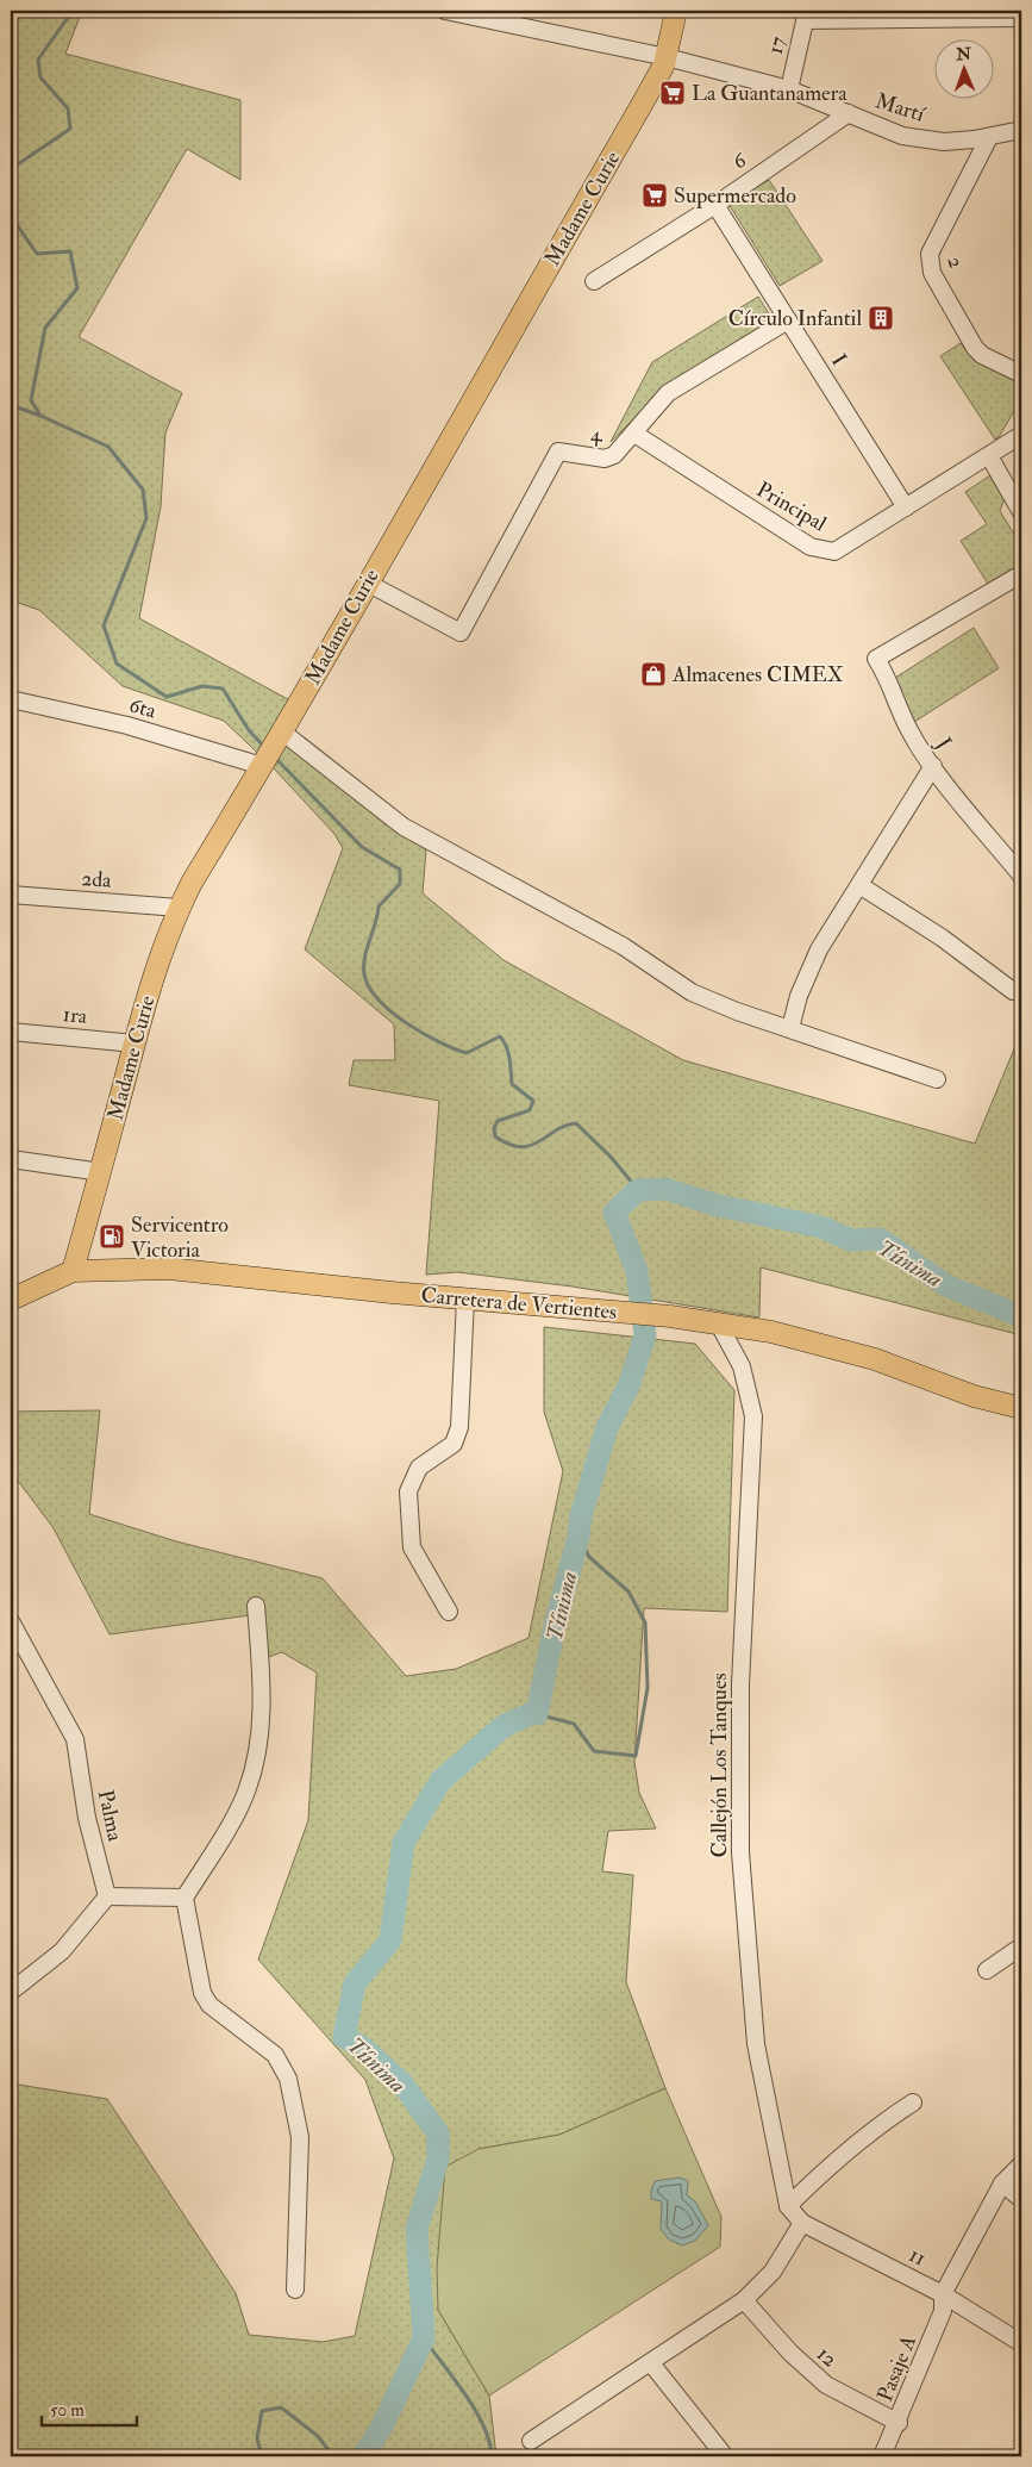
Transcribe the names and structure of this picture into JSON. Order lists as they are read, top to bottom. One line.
{"streets":{"main road":["Madame Curie","Carretera de Vertientes"],"street":["17","Martí","6","2","I","4","Principal","6ta","J","2da","1ra","Callejón Los Tanques","Palma","11","12","Pasaje A"]},"crossings":[["17","Martí"],["Martí","6"],["Martí","Madame Curie"],["Martí","2"],["6","I"],["Madame Curie","4"],["Madame Curie","6ta"],["Madame Curie","2da"],["Madame Curie","1ra"],["Madame Curie","Carretera de Vertientes"],["I","4"],["I","Principal"],["4","Principal"],["Carretera de Vertientes","Callejón Los Tanques"],["Callejón Los Tanques","11"],["11","Pasaje A"],["12","Pasaje A"]],"water":["Tíinima"],"places":{"supermarket":["La Guantanamera","Supermercado"],"building":["Círculo Infantil"],"shop":["Almacenes CIMEX"],"fuel station":["Servicentro Victoria"]},"scale_bar":"50 m","north":"top"}
